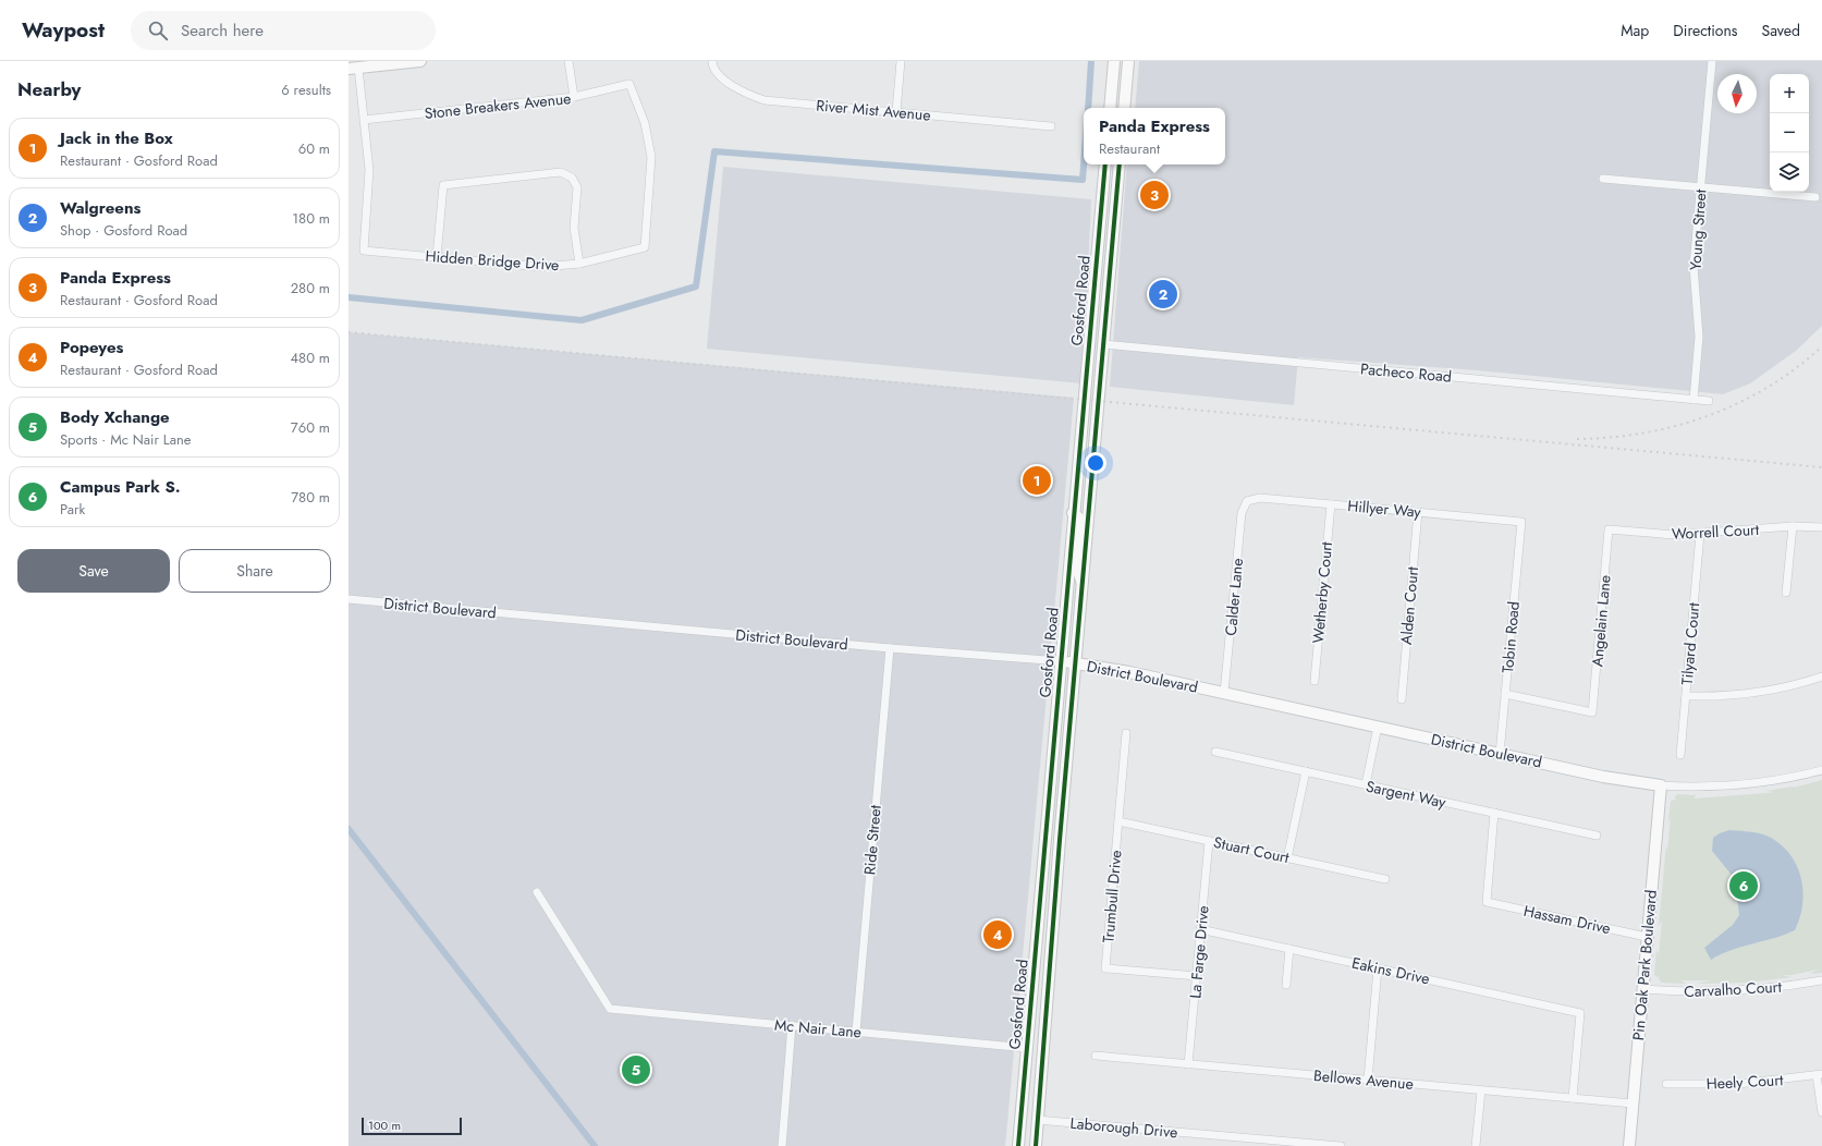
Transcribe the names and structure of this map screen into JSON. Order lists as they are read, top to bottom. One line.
{"streets":{"main road":["Gosford Road","District Boulevard","Pin Oak Park Boulevard"],"street":["Stone Breakers Avenue","River Mist Avenue","Young Street","Hidden Bridge Drive","Pacheco Road","Hillyer Way","Worrell Court","Wetherby Court","Calder Lane","Alden Court","Angelain Lane","Tobin Road","Tilyard Court","Sargent Way","Ride Street","Stuart Court","Trumbull Drive","Hassam Drive","La Farge Drive","Eakins Drive","Carvalho Court","Mc Nair Lane","Bellows Avenue","Heely Court","Laborough Drive"]},"crossings":[["Stone Breakers Avenue","Hidden Bridge Drive"],["Young Street","Pacheco Road"],["Gosford Road","Pacheco Road"],["Gosford Road","District Boulevard"],["Gosford Road","Mc Nair Lane"],["Gosford Road","Laborough Drive"],["Hillyer Way","Wetherby Court"],["Hillyer Way","Calder Lane"],["Hillyer Way","Alden Court"],["Hillyer Way","Tobin Road"],["Worrell Court","Angelain Lane"],["Worrell Court","Tilyard Court"],["Calder Lane","District Boulevard"],["District Boulevard","Tobin Road"],["District Boulevard","Ride Street"],["District Boulevard","Pin Oak Park Boulevard"],["Angelain Lane","Tobin Road"],["Sargent Way","Hassam Drive"],["Ride Street","Mc Nair Lane"],["Stuart Court","Trumbull Drive"],["Stuart Court","La Farge Drive"],["Trumbull Drive","La Farge Drive"],["Hassam Drive","Pin Oak Park Boulevard"],["La Farge Drive","Eakins Drive"],["La Farge Drive","Bellows Avenue"],["Pin Oak Park Boulevard","Carvalho Court"],["Pin Oak Park Boulevard","Bellows Avenue"],["Eakins Drive","Bellows Avenue"]],"scale_bar":"100 m","north":"bottom","page":{"header":"Waypost","search":"Search here","nav":["Map","Directions","Saved"],"heading":["Nearby","6 results"],"map_buttons":["+","−"],"popup":["Panda Express","Restaurant"],"list":[{"mark":"1","name":"Jack in the Box","note":"Restaurant · Gosford Road","value":"60 m"},{"mark":"2","name":"Walgreens","note":"Shop · Gosford Road","value":"180 m"},{"mark":"3","name":"Panda Express","note":"Restaurant · Gosford Road","value":"280 m"},{"mark":"4","name":"Popeyes","note":"Restaurant · Gosford Road","value":"480 m"},{"mark":"5","name":"Body Xchange","note":"Sports · Mc Nair Lane","value":"760 m"},{"mark":"6","name":"Campus Park S.","note":"Park","value":"780 m"}],"pins":["3","2","1","6","4","5"],"buttons":["Save","Share"],"scale":"100 m"}}
